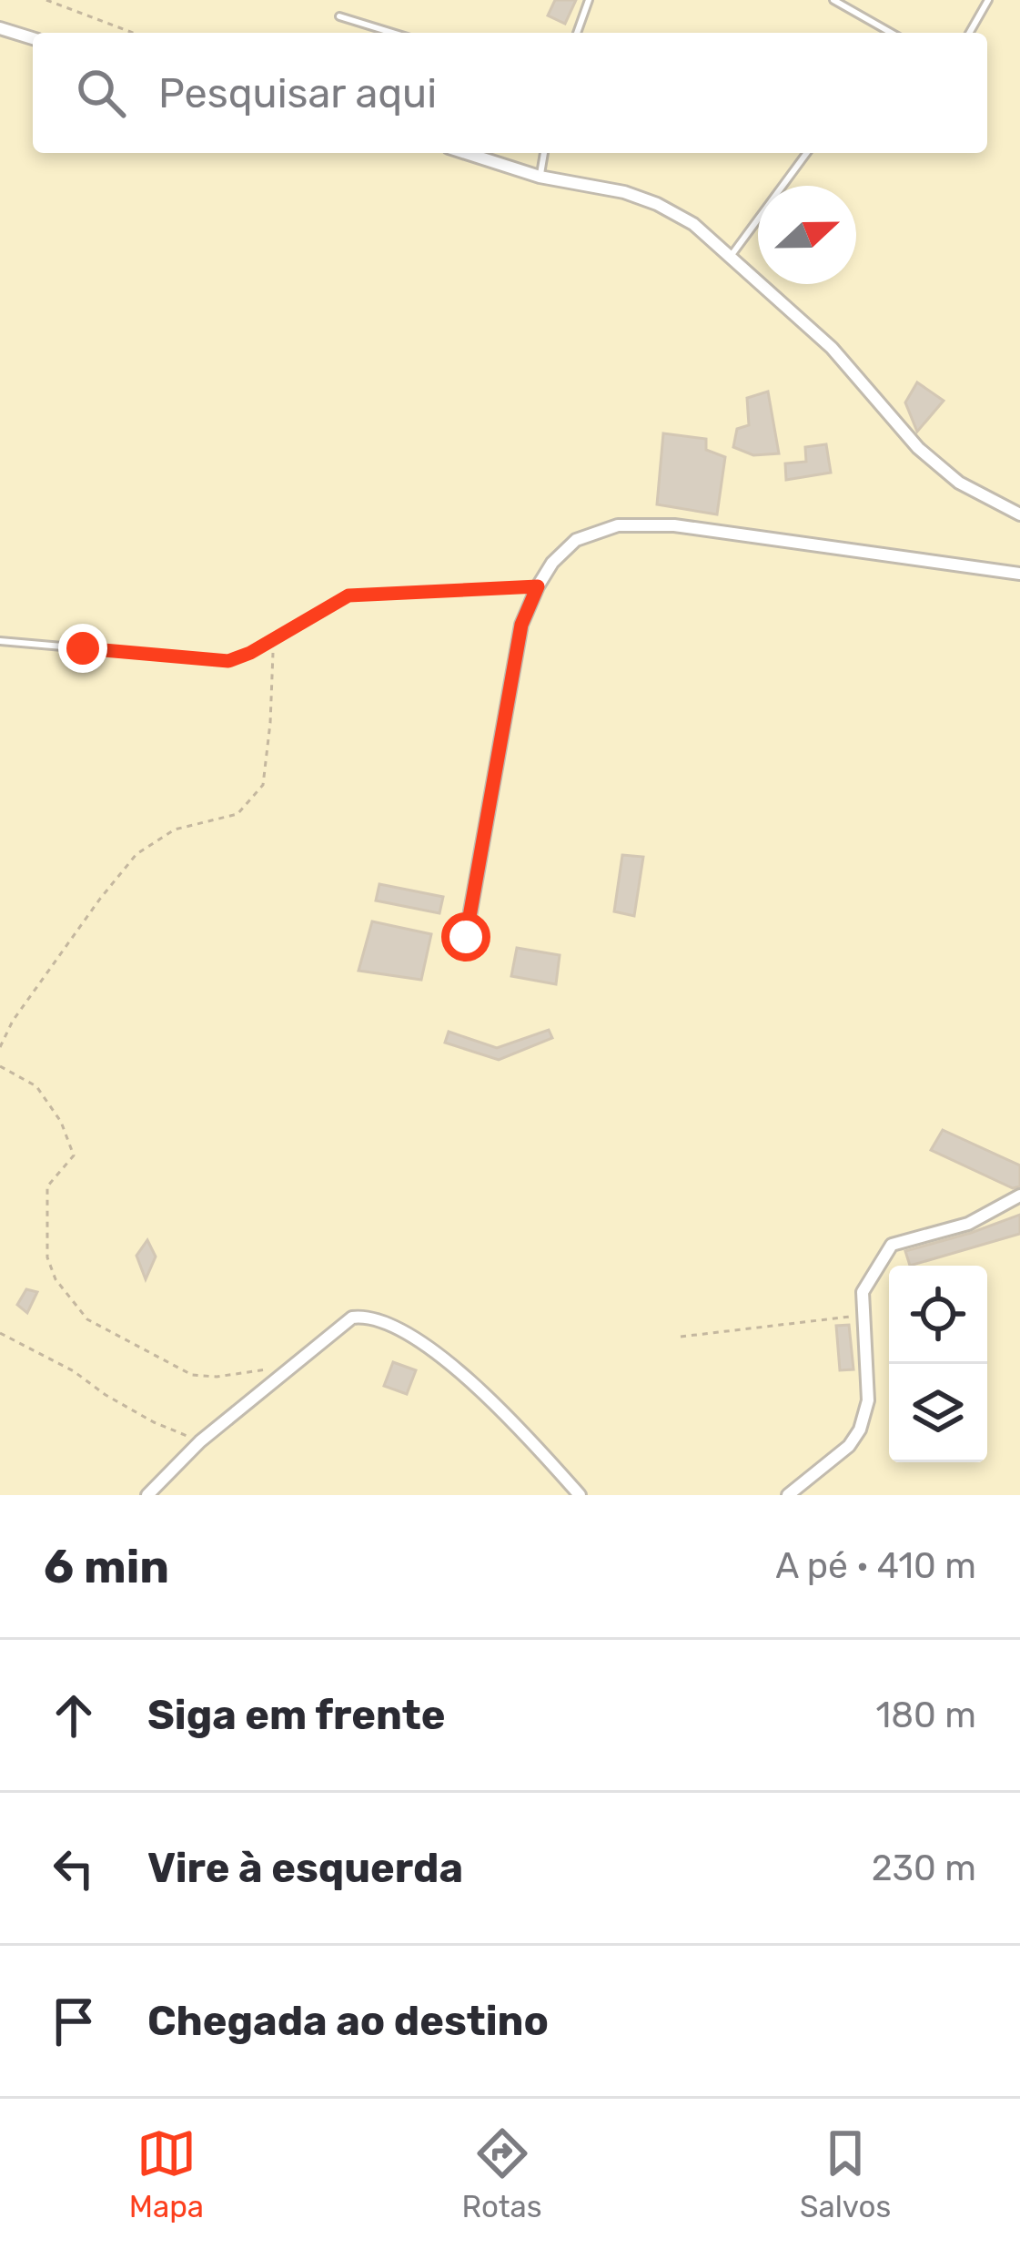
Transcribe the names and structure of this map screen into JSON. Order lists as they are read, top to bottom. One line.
{"north":"right","page":{"search":"Pesquisar aqui","heading":["6 min","A pé · 410 m"],"list":[["Siga em frente","180 m"],["Vire à esquerda","230 m"],"Chegada ao destino"],"nav":["Mapa","Rotas","Salvos"]}}
